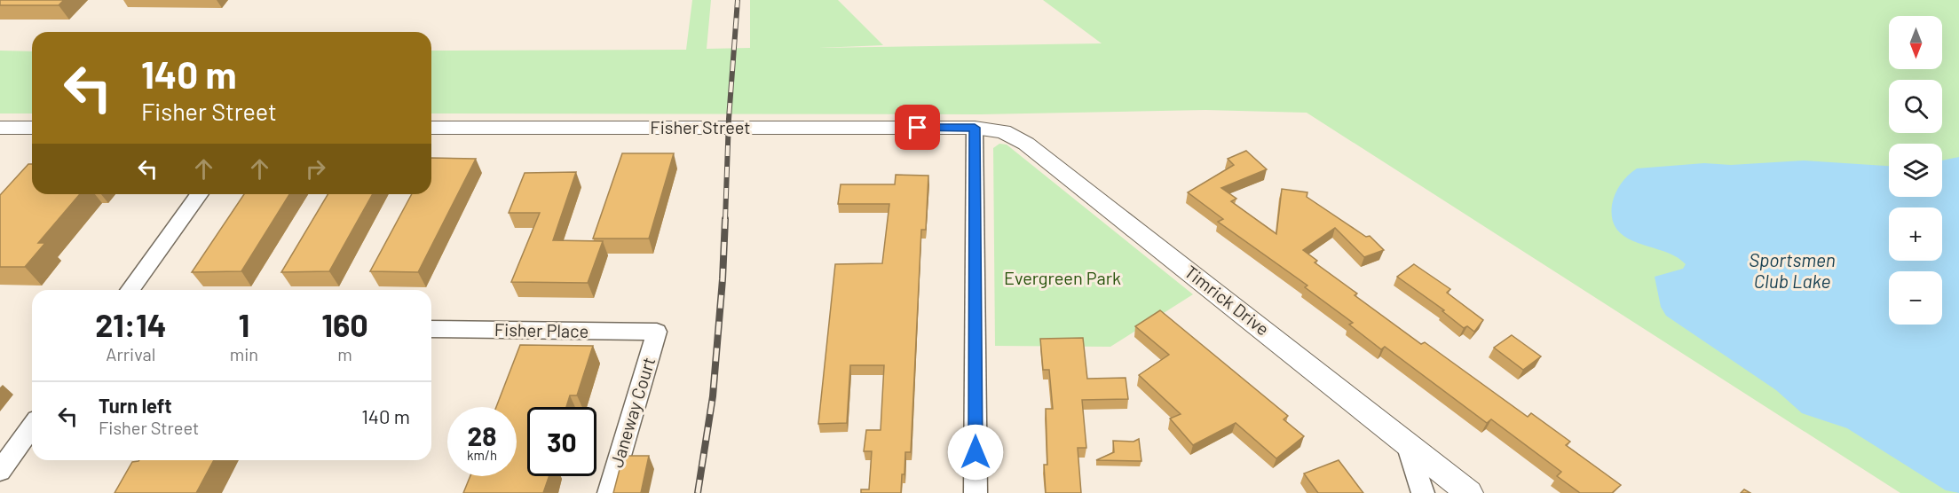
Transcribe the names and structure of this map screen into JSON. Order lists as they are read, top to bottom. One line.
{"streets":{"street":["Fisher Street","Timrick Drive","Fisher Place","Janeway Court"]},"crossings":[["Fisher Street","Timrick Drive"],["Fisher Place","Janeway Court"]],"water":["Sportsmen Club Lake"],"parks":["Evergreen Park"],"north":"bottom","page":{"map_buttons":["+","−"],"turn":["140 m","Fisher Street"],"eta":["21:14","Arrival","1","min","160","m"],"list":[{"name":"Turn left","note":"Fisher Street","value":"140 m"}],"speed":"28 km/h","limit":"30"}}
